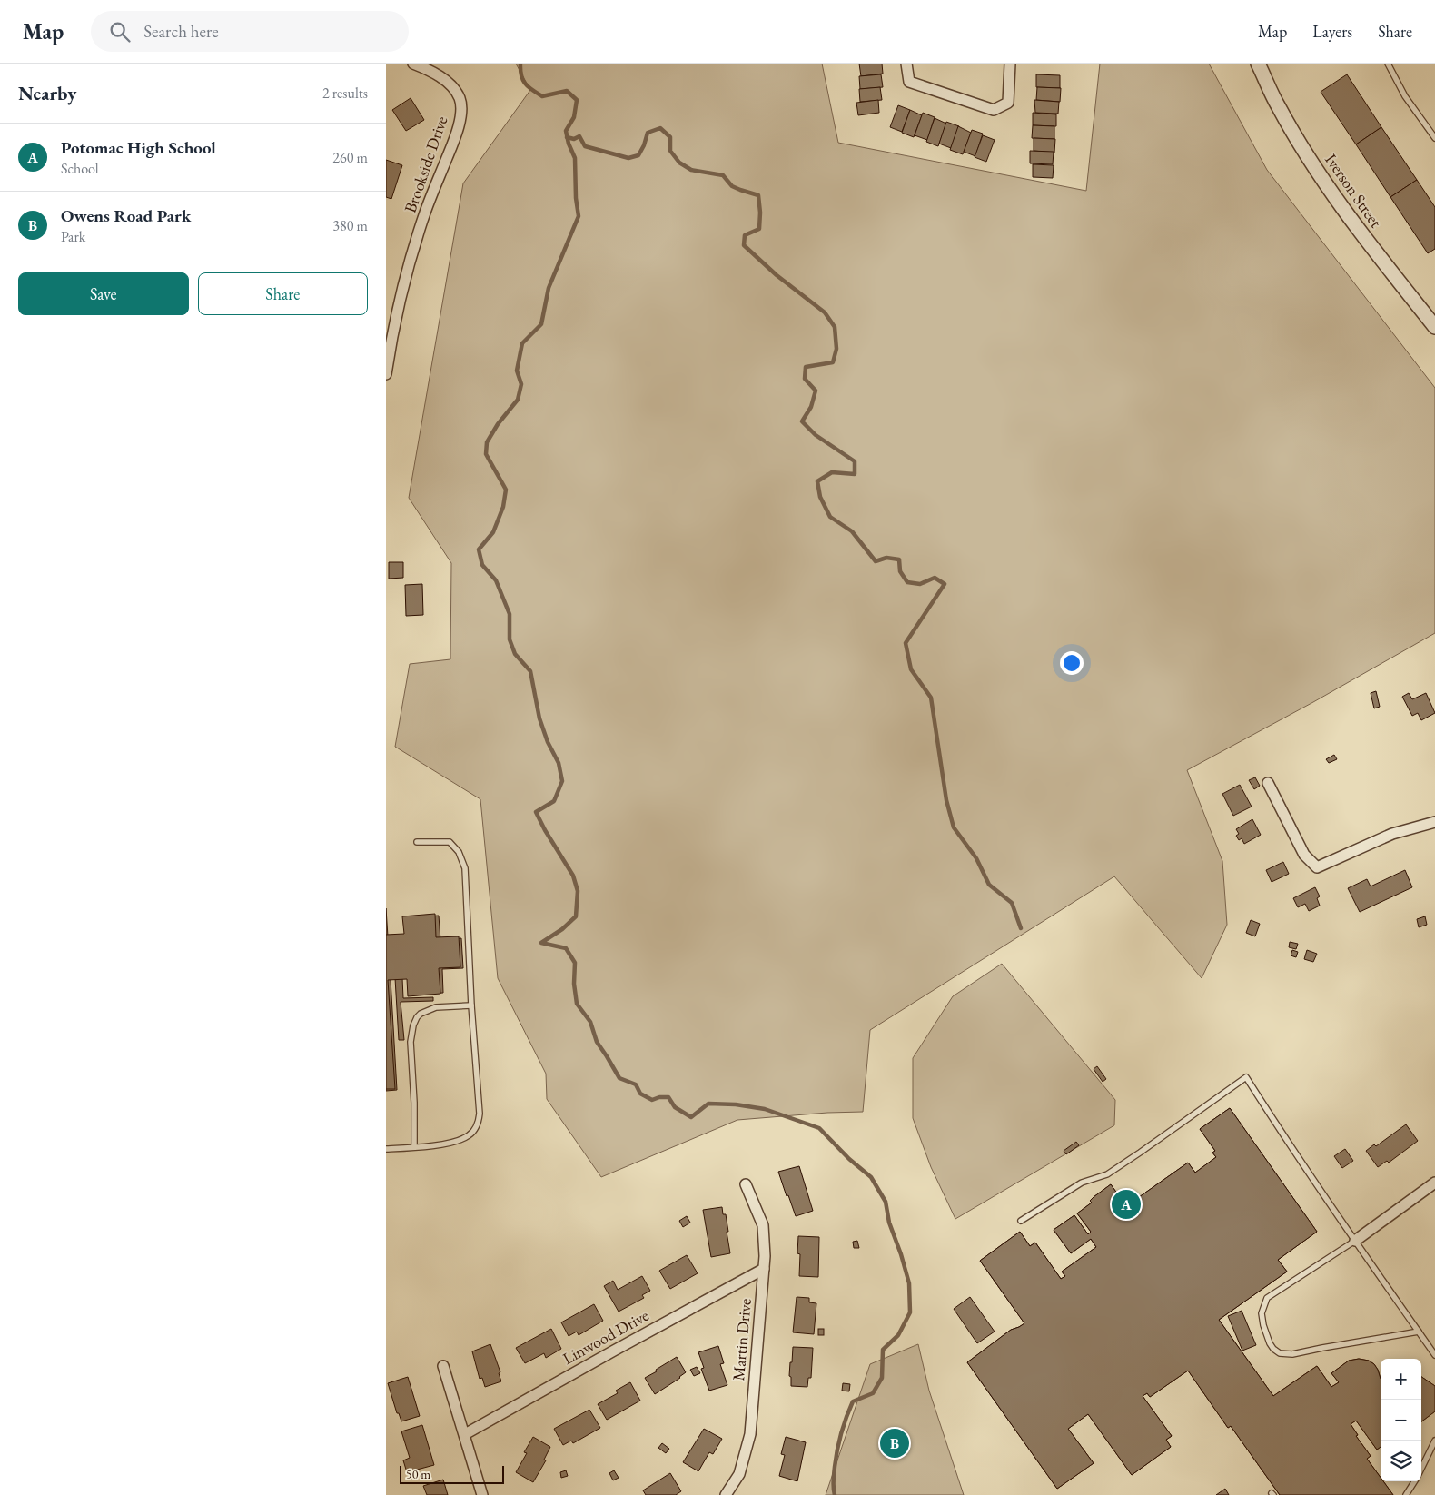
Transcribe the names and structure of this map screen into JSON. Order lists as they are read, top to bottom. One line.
{"streets":{"street":["Brookside Drive","Iverson Street","Linwood Drive","Martin Drive"]},"crossings":[["Linwood Drive","Martin Drive"]],"scale_bar":"50 m","page":{"header":"Map","search":"Search here","nav":["Map","Layers","Share"],"heading":["Nearby","2 results"],"list":[{"mark":"A","name":"Potomac High School","note":"School","value":"260 m"},{"mark":"B","name":"Owens Road Park","note":"Park","value":"380 m"}],"buttons":["Save","Share"],"pins":["A","B"],"map_buttons":["+","−"],"scale":"50 m"}}
